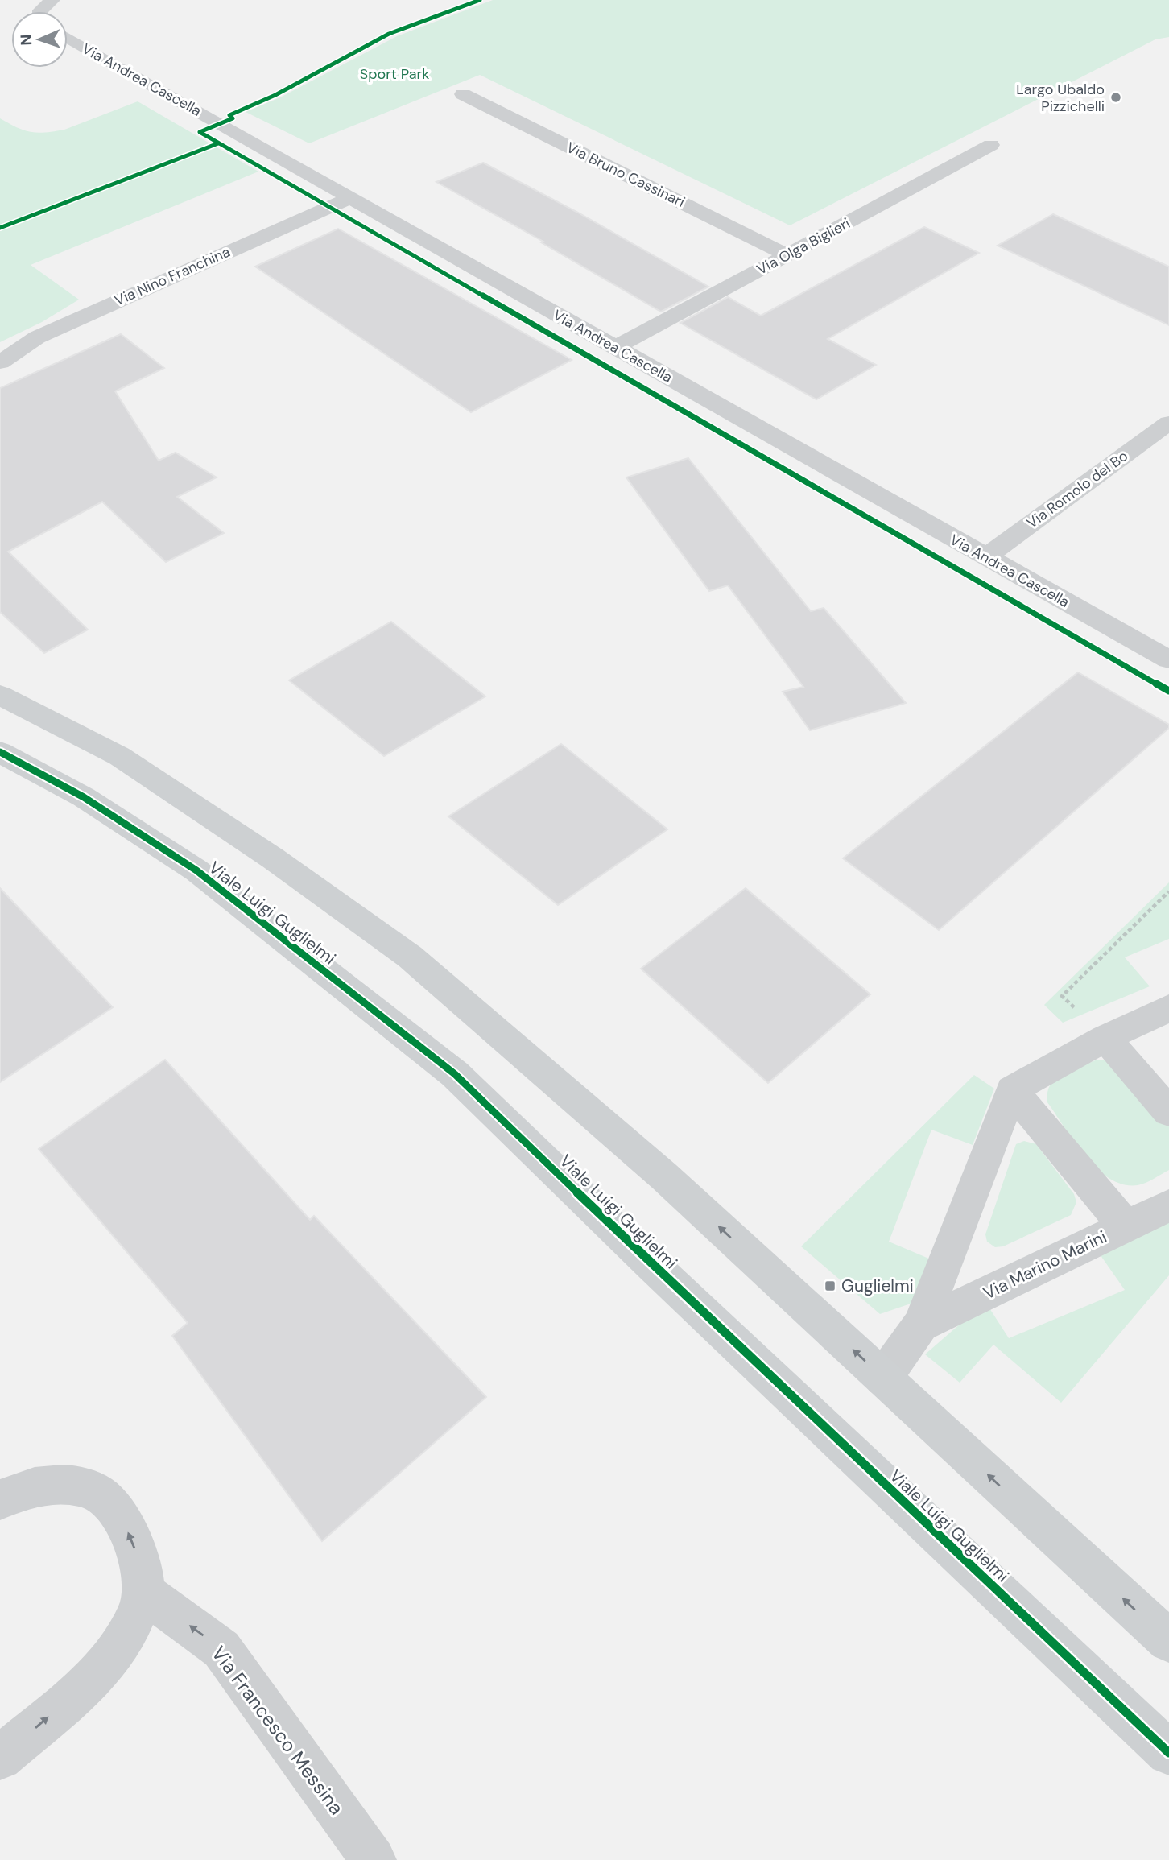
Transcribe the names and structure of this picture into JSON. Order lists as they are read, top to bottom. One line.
{"streets":{"street":["Via Andrea Cascella","Via Bruno Cassinari","Via Olga Biglieri","Via Nino Franchina","Via Romolo del Bo","Viale Luigi Guglielmi","Via Marino Marini","Via Francesco Messina"]},"crossings":[["Via Andrea Cascella","Via Olga Biglieri"],["Via Andrea Cascella","Via Nino Franchina"],["Via Andrea Cascella","Via Romolo del Bo"],["Via Bruno Cassinari","Via Olga Biglieri"]],"one_way":["Via Francesco Messina"],"parks":["Sport Park"],"places":{"other":["Largo Ubaldo Pizzichelli"],"transit":["Guglielmi"]},"north":"left"}
